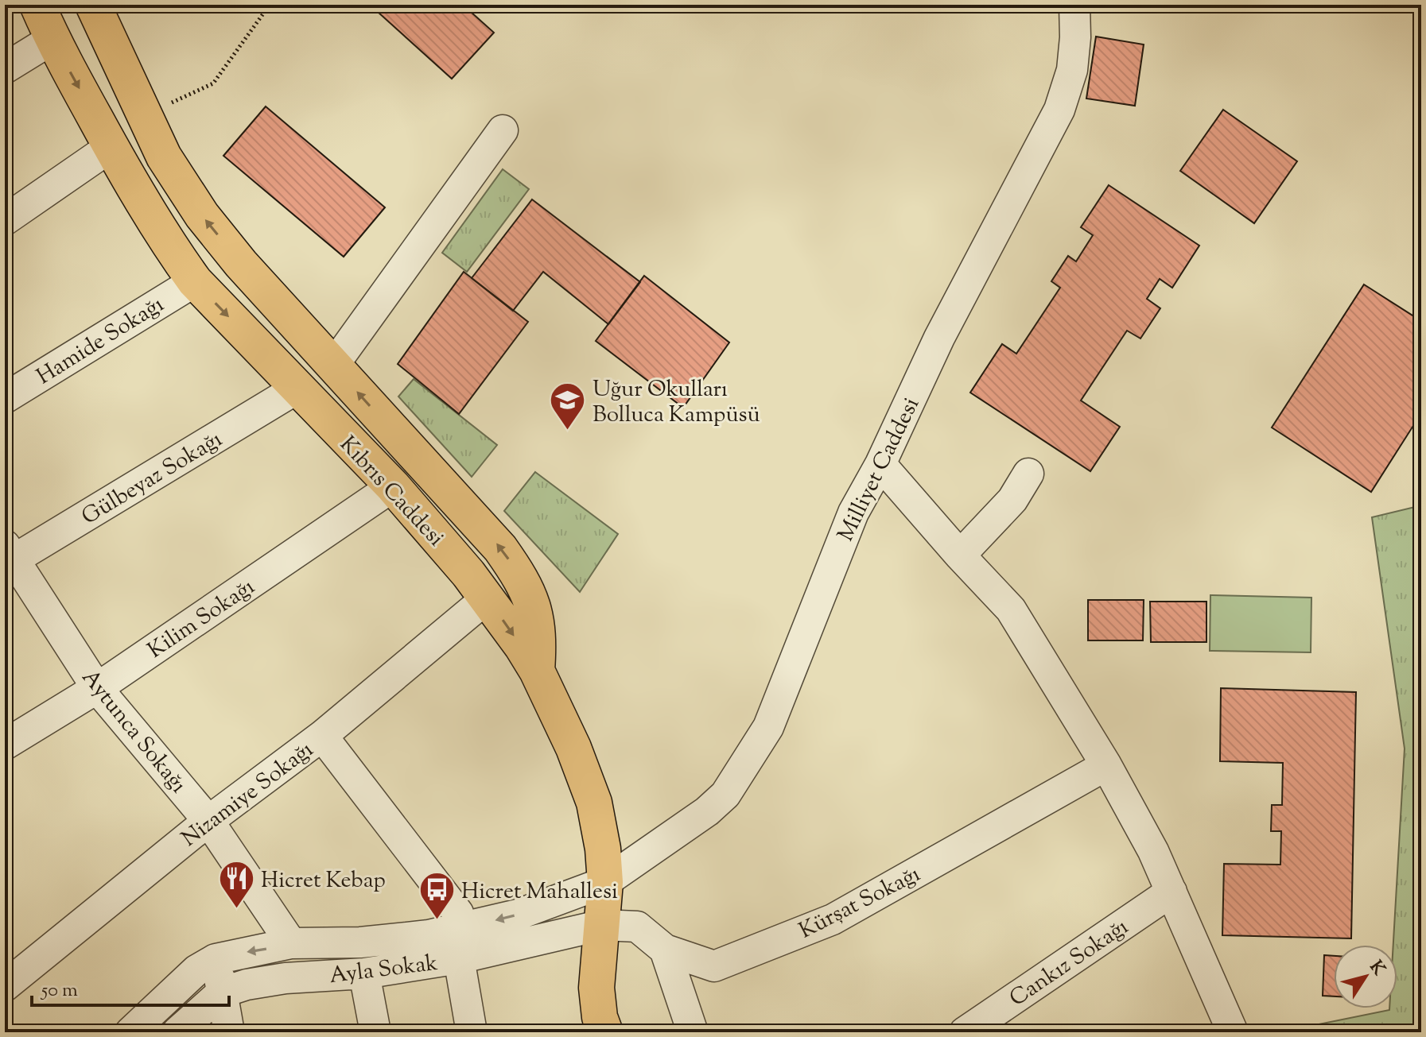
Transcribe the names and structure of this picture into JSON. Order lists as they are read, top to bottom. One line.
{"streets":{"main road":["Kıbrıs Caddesi"],"street":["Hamide Sokağı","Milliyet Caddesi","Gülbeyaz Sokağı","Kilim Sokağı","Aytunca Sokağı","Nizamiye Sokağı","Kürşat Sokağı","Cankız Sokağı","Ayla Sokak"]},"crossings":[["Hamide Sokağı","Kıbrıs Caddesi"],["Milliyet Caddesi","Kıbrıs Caddesi"],["Milliyet Caddesi","Aytunca Sokağı"],["Gülbeyaz Sokağı","Kıbrıs Caddesi"],["Gülbeyaz Sokağı","Aytunca Sokağı"],["Kıbrıs Caddesi","Kilim Sokağı"],["Kıbrıs Caddesi","Nizamiye Sokağı"],["Kıbrıs Caddesi","Kürşat Sokağı"],["Kıbrıs Caddesi","Ayla Sokak"],["Kilim Sokağı","Aytunca Sokağı"],["Aytunca Sokağı","Nizamiye Sokağı"],["Kürşat Sokağı","Ayla Sokak"]],"places":{"school or university":["Uğur Okulları Bolluca Kampüsü"],"restaurant":["Hicret Kebap"],"bus stop":["Hicret Mahallesi"]},"scale_bar":"50 m","north":"top right"}
